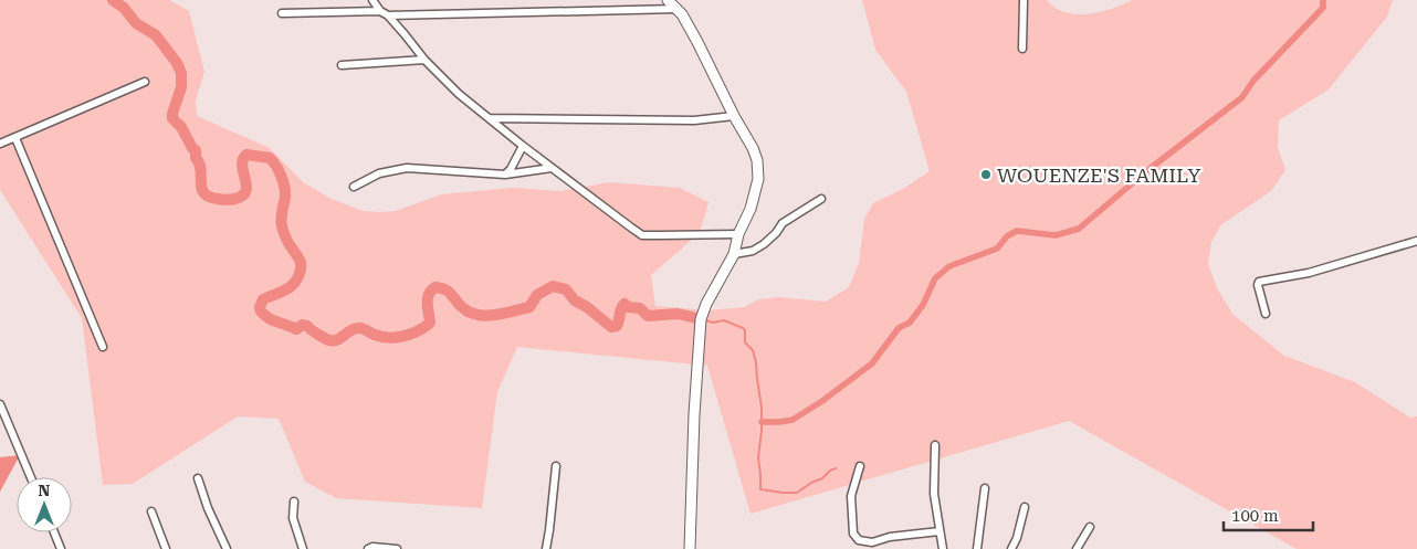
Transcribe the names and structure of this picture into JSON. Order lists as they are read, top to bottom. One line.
{"places":["WOUENZE'S FAMILY"],"scale_bar":"100 m","north":"top"}
